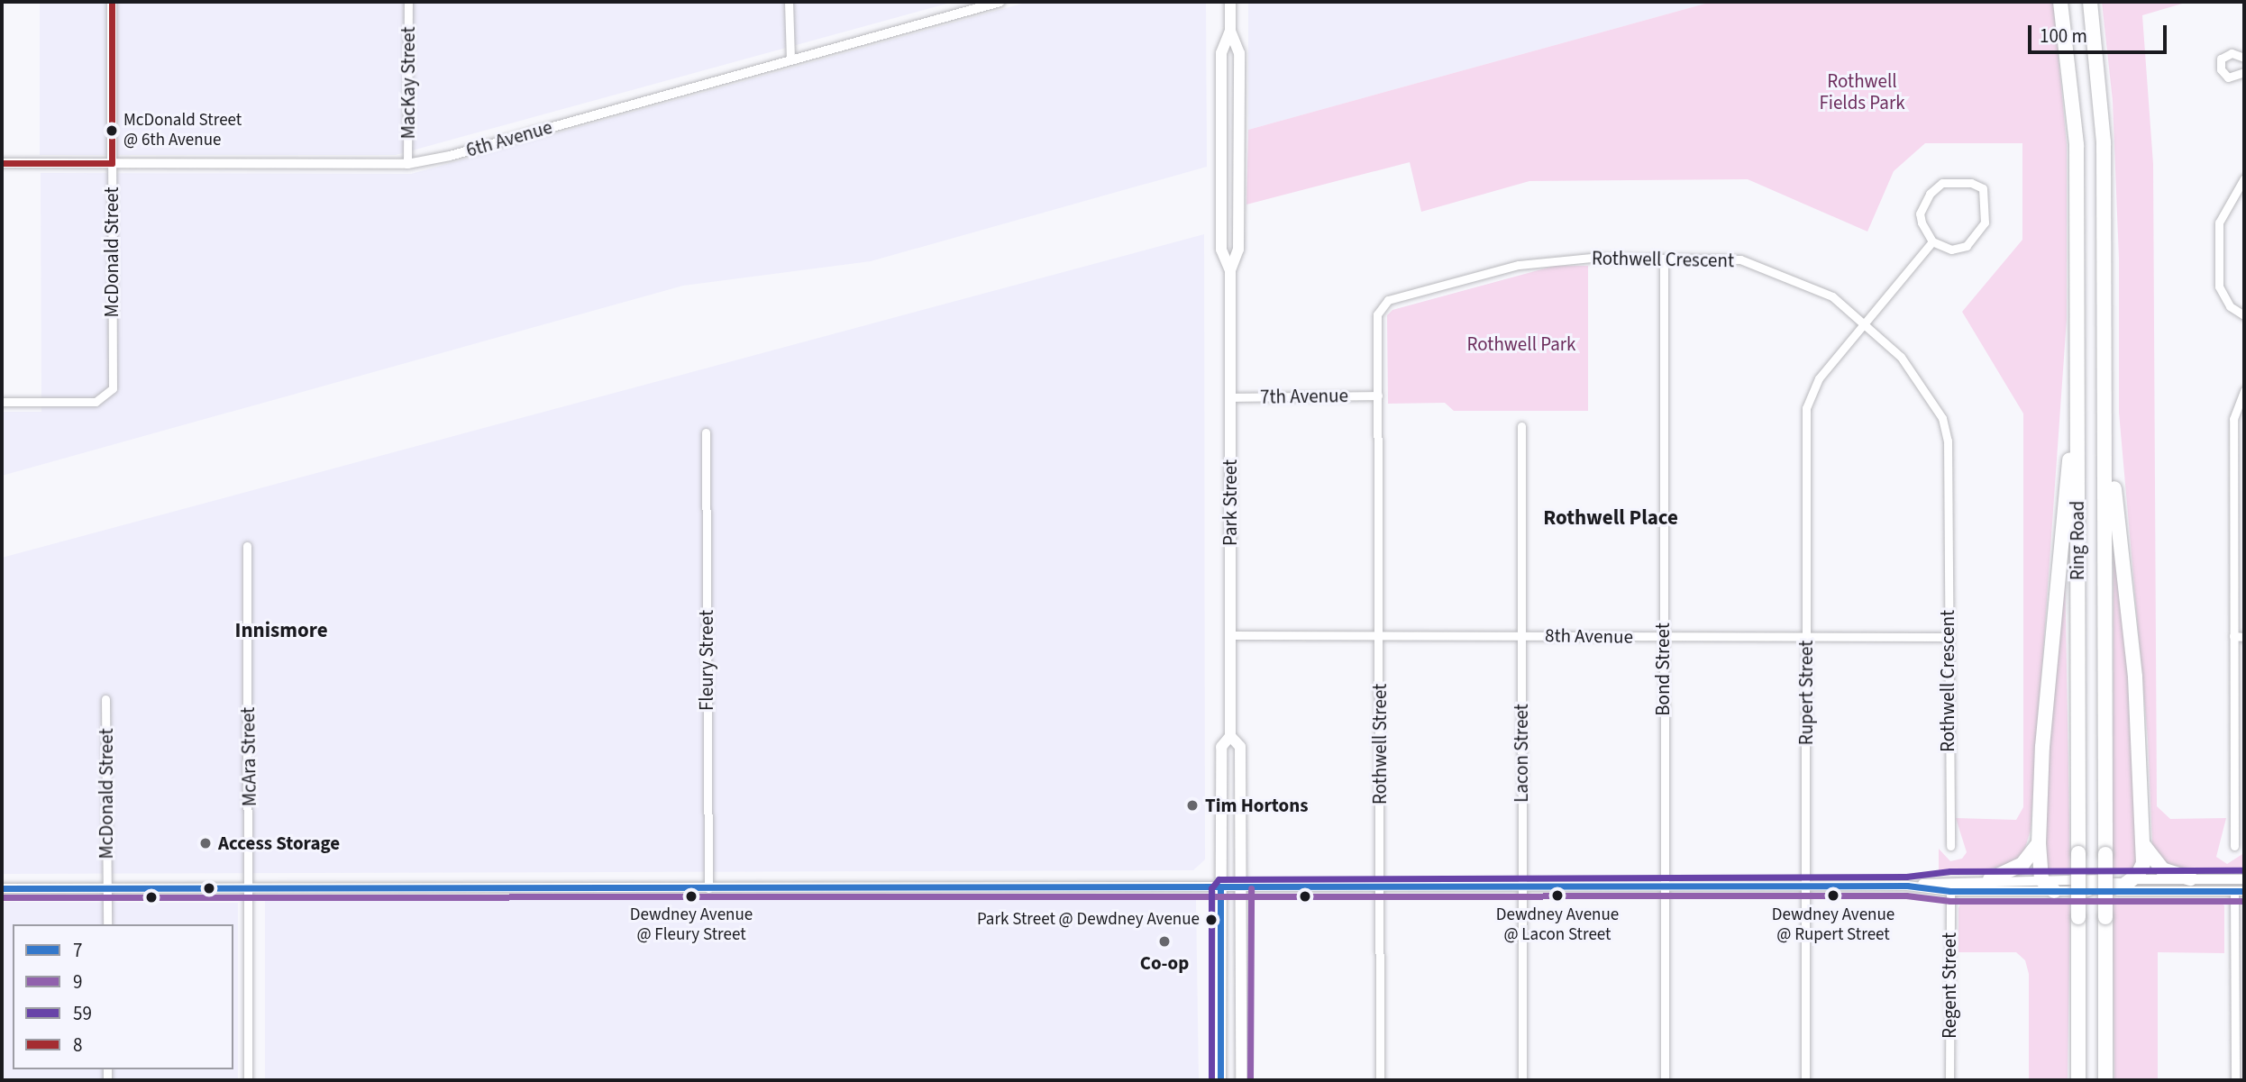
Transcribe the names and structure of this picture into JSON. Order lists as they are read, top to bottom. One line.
{"streets":{"highway":["Ring Road"],"main road":["Park Street"],"street":["MacKay Street","6th Avenue","McDonald Street","Rothwell Crescent","7th Avenue","8th Avenue","Fleury Street","Bond Street","Rupert Street","Rothwell Street","Lacon Street","McAra Street","Regent Street"]},"crossings":[["MacKay Street","6th Avenue"],["6th Avenue","McDonald Street"],["Rothwell Crescent","7th Avenue"],["Rothwell Crescent","8th Avenue"],["Rothwell Crescent","Bond Street"],["Rothwell Crescent","Rupert Street"],["Rothwell Crescent","Rothwell Street"],["7th Avenue","Park Street"],["Park Street","8th Avenue"],["8th Avenue","Bond Street"],["8th Avenue","Rupert Street"],["8th Avenue","Rothwell Street"],["8th Avenue","Lacon Street"]],"districts":["Rothwell Place","Innismore"],"parks":["Rothwell Fields Park","Rothwell Park"],"places":["McDonald Street @ 6th Avenue","Tim Hortons","Access Storage","Dewdney Avenue @ Lacon Street","Dewdney Avenue @ Rupert Street","Dewdney Avenue @ Fleury Street","Park Street @ Dewdney Avenue","Co-op"],"lines":["transit line 8","transit line 59","transit line 7","transit line 9"],"legend":["7","9","59","8"],"scale_bar":"100 m"}
